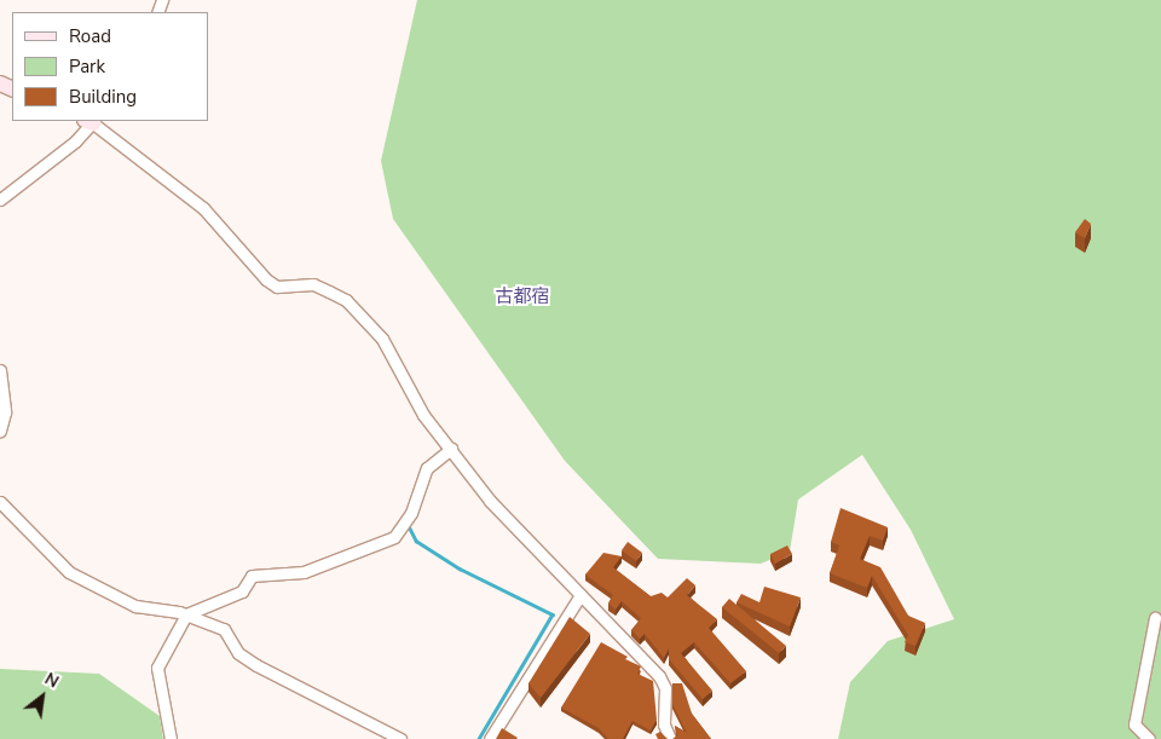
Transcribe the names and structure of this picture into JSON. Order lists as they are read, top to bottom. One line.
{"districts":["古都宿"],"legend":["Road","Park","Building"],"north":"top right"}
